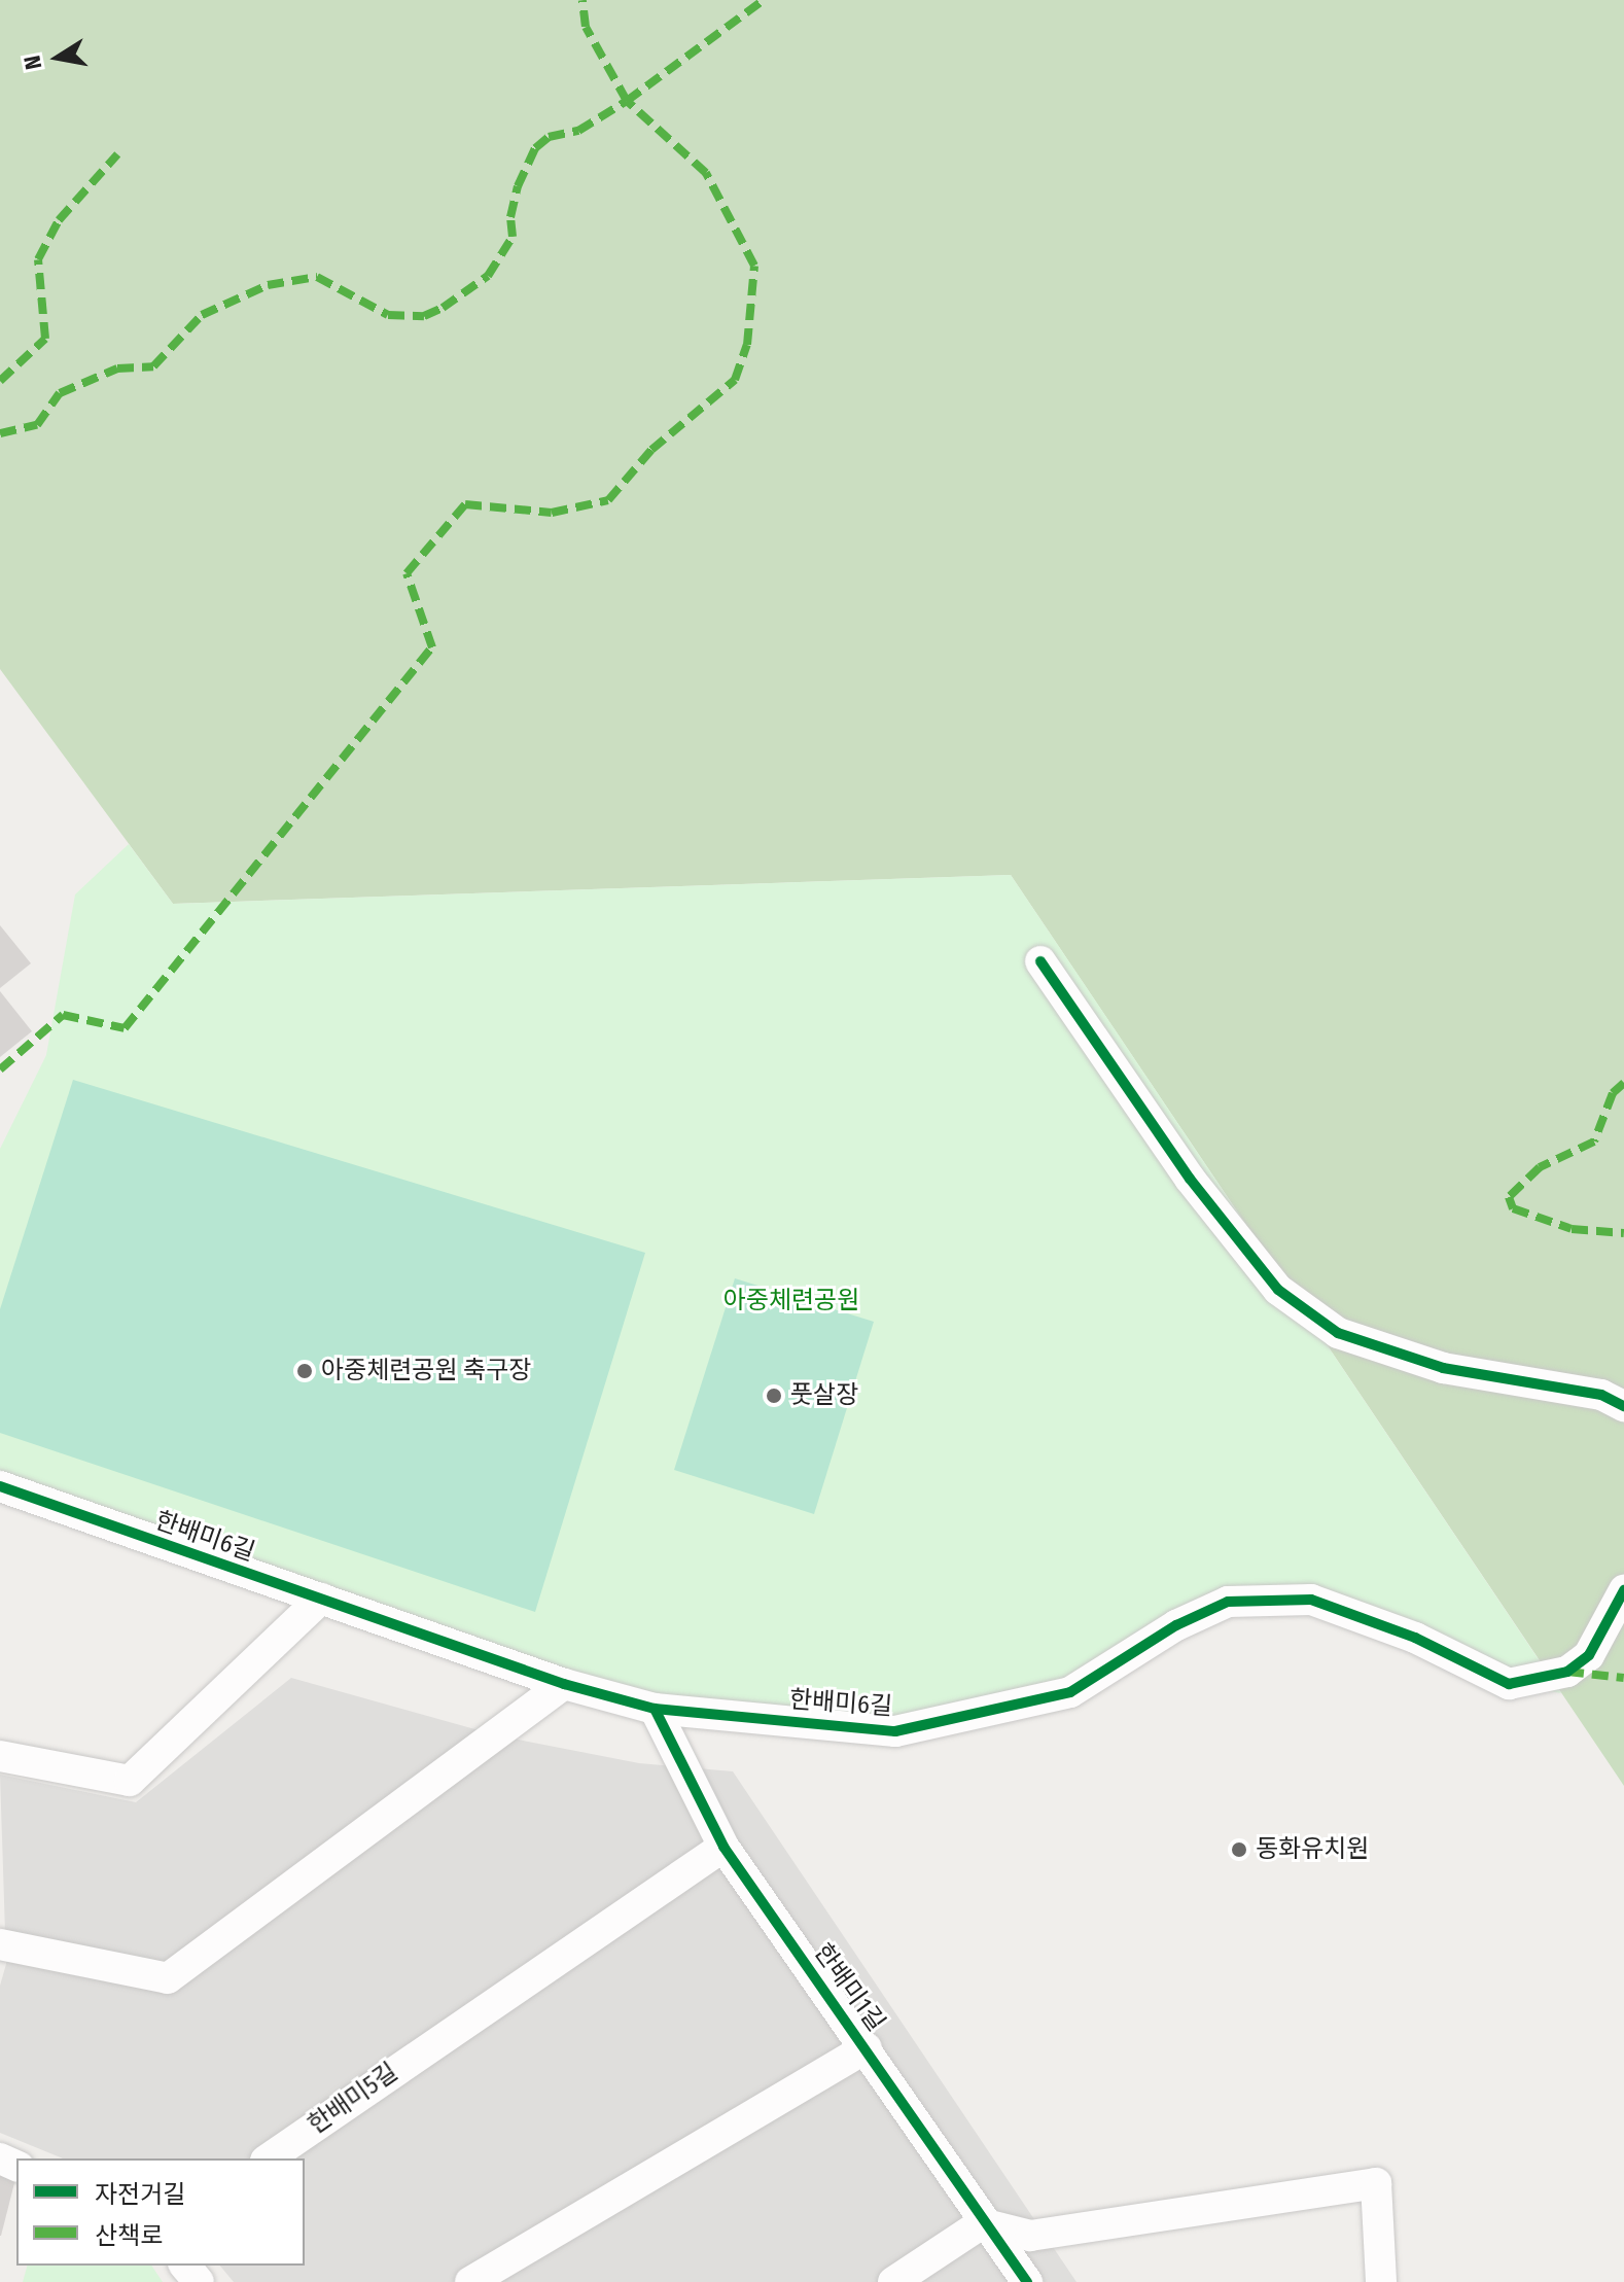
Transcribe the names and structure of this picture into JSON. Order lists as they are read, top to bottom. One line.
{"streets":{"street":["한배미6길","한배미1길","한배미5길"]},"crossings":[["한배미6길","한배미1길"],["한배미1길","한배미5길"]],"parks":["아중체련공원"],"places":["아중체련공원 축구장","풋살장","동화유치원"],"legend":["자전거길","산책로"],"north":"left"}
